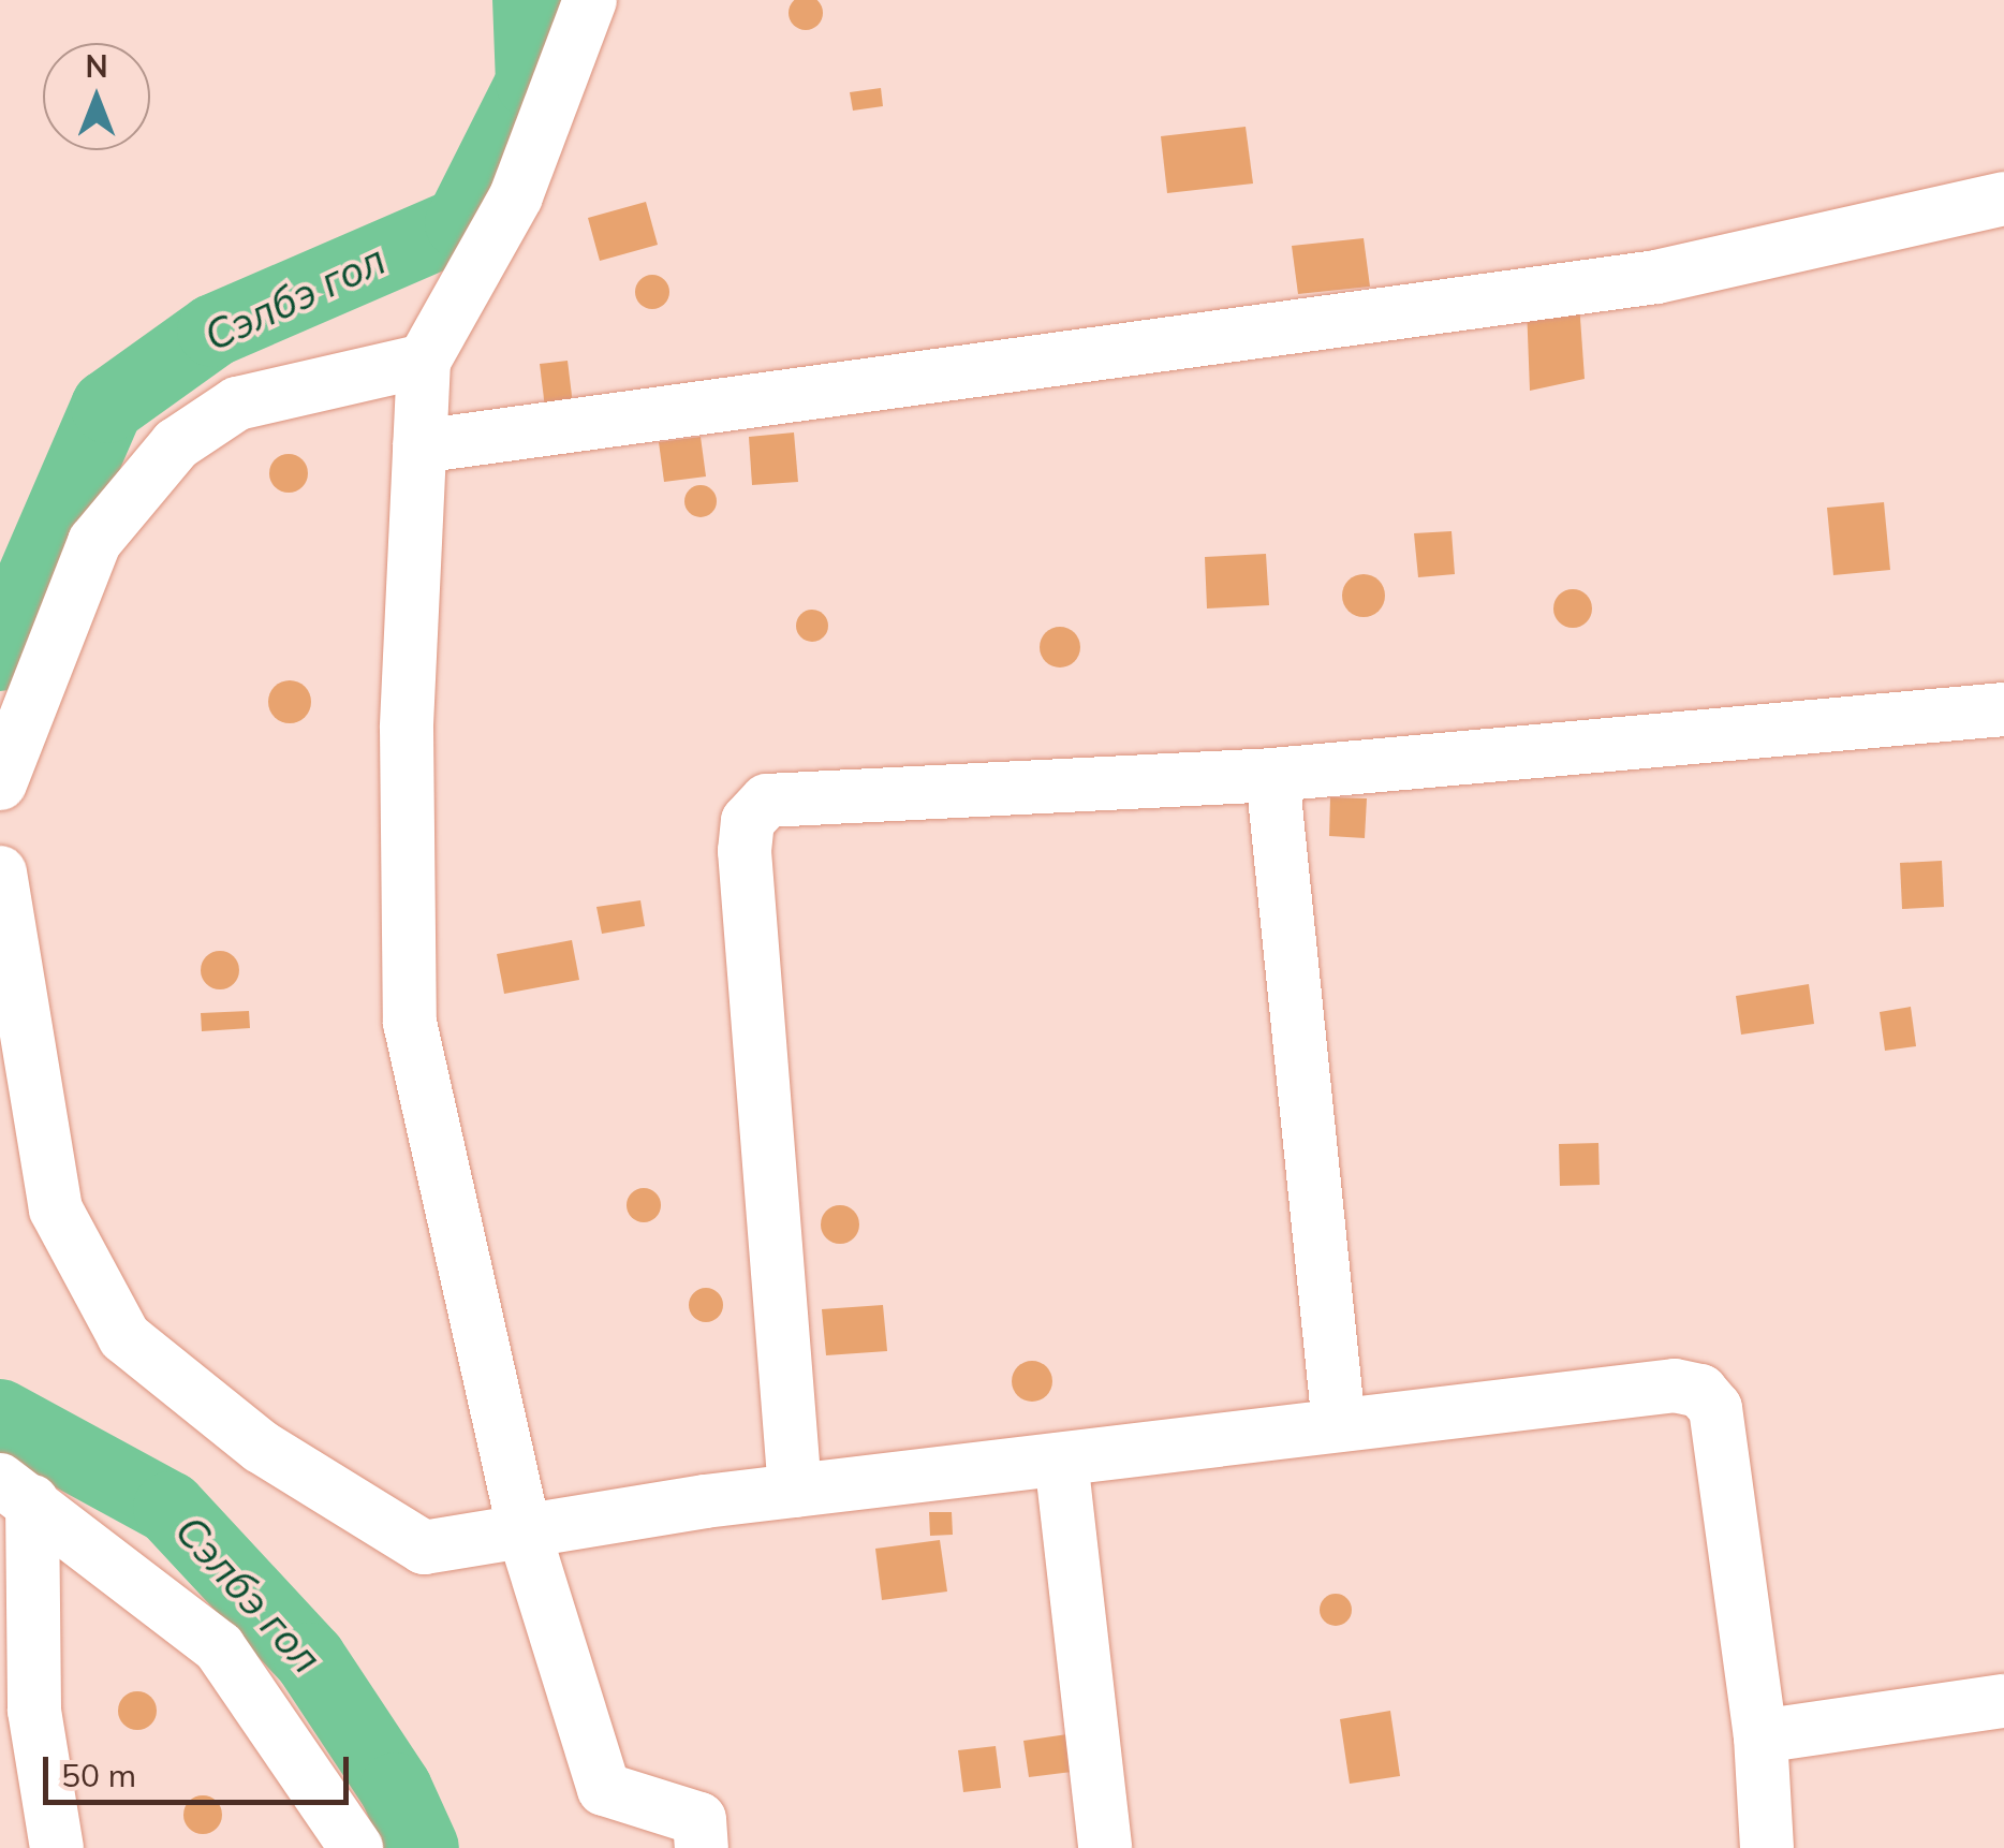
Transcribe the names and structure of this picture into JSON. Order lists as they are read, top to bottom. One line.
{"water":["Сэлбэ гол"],"scale_bar":"50 m","north":"top"}
